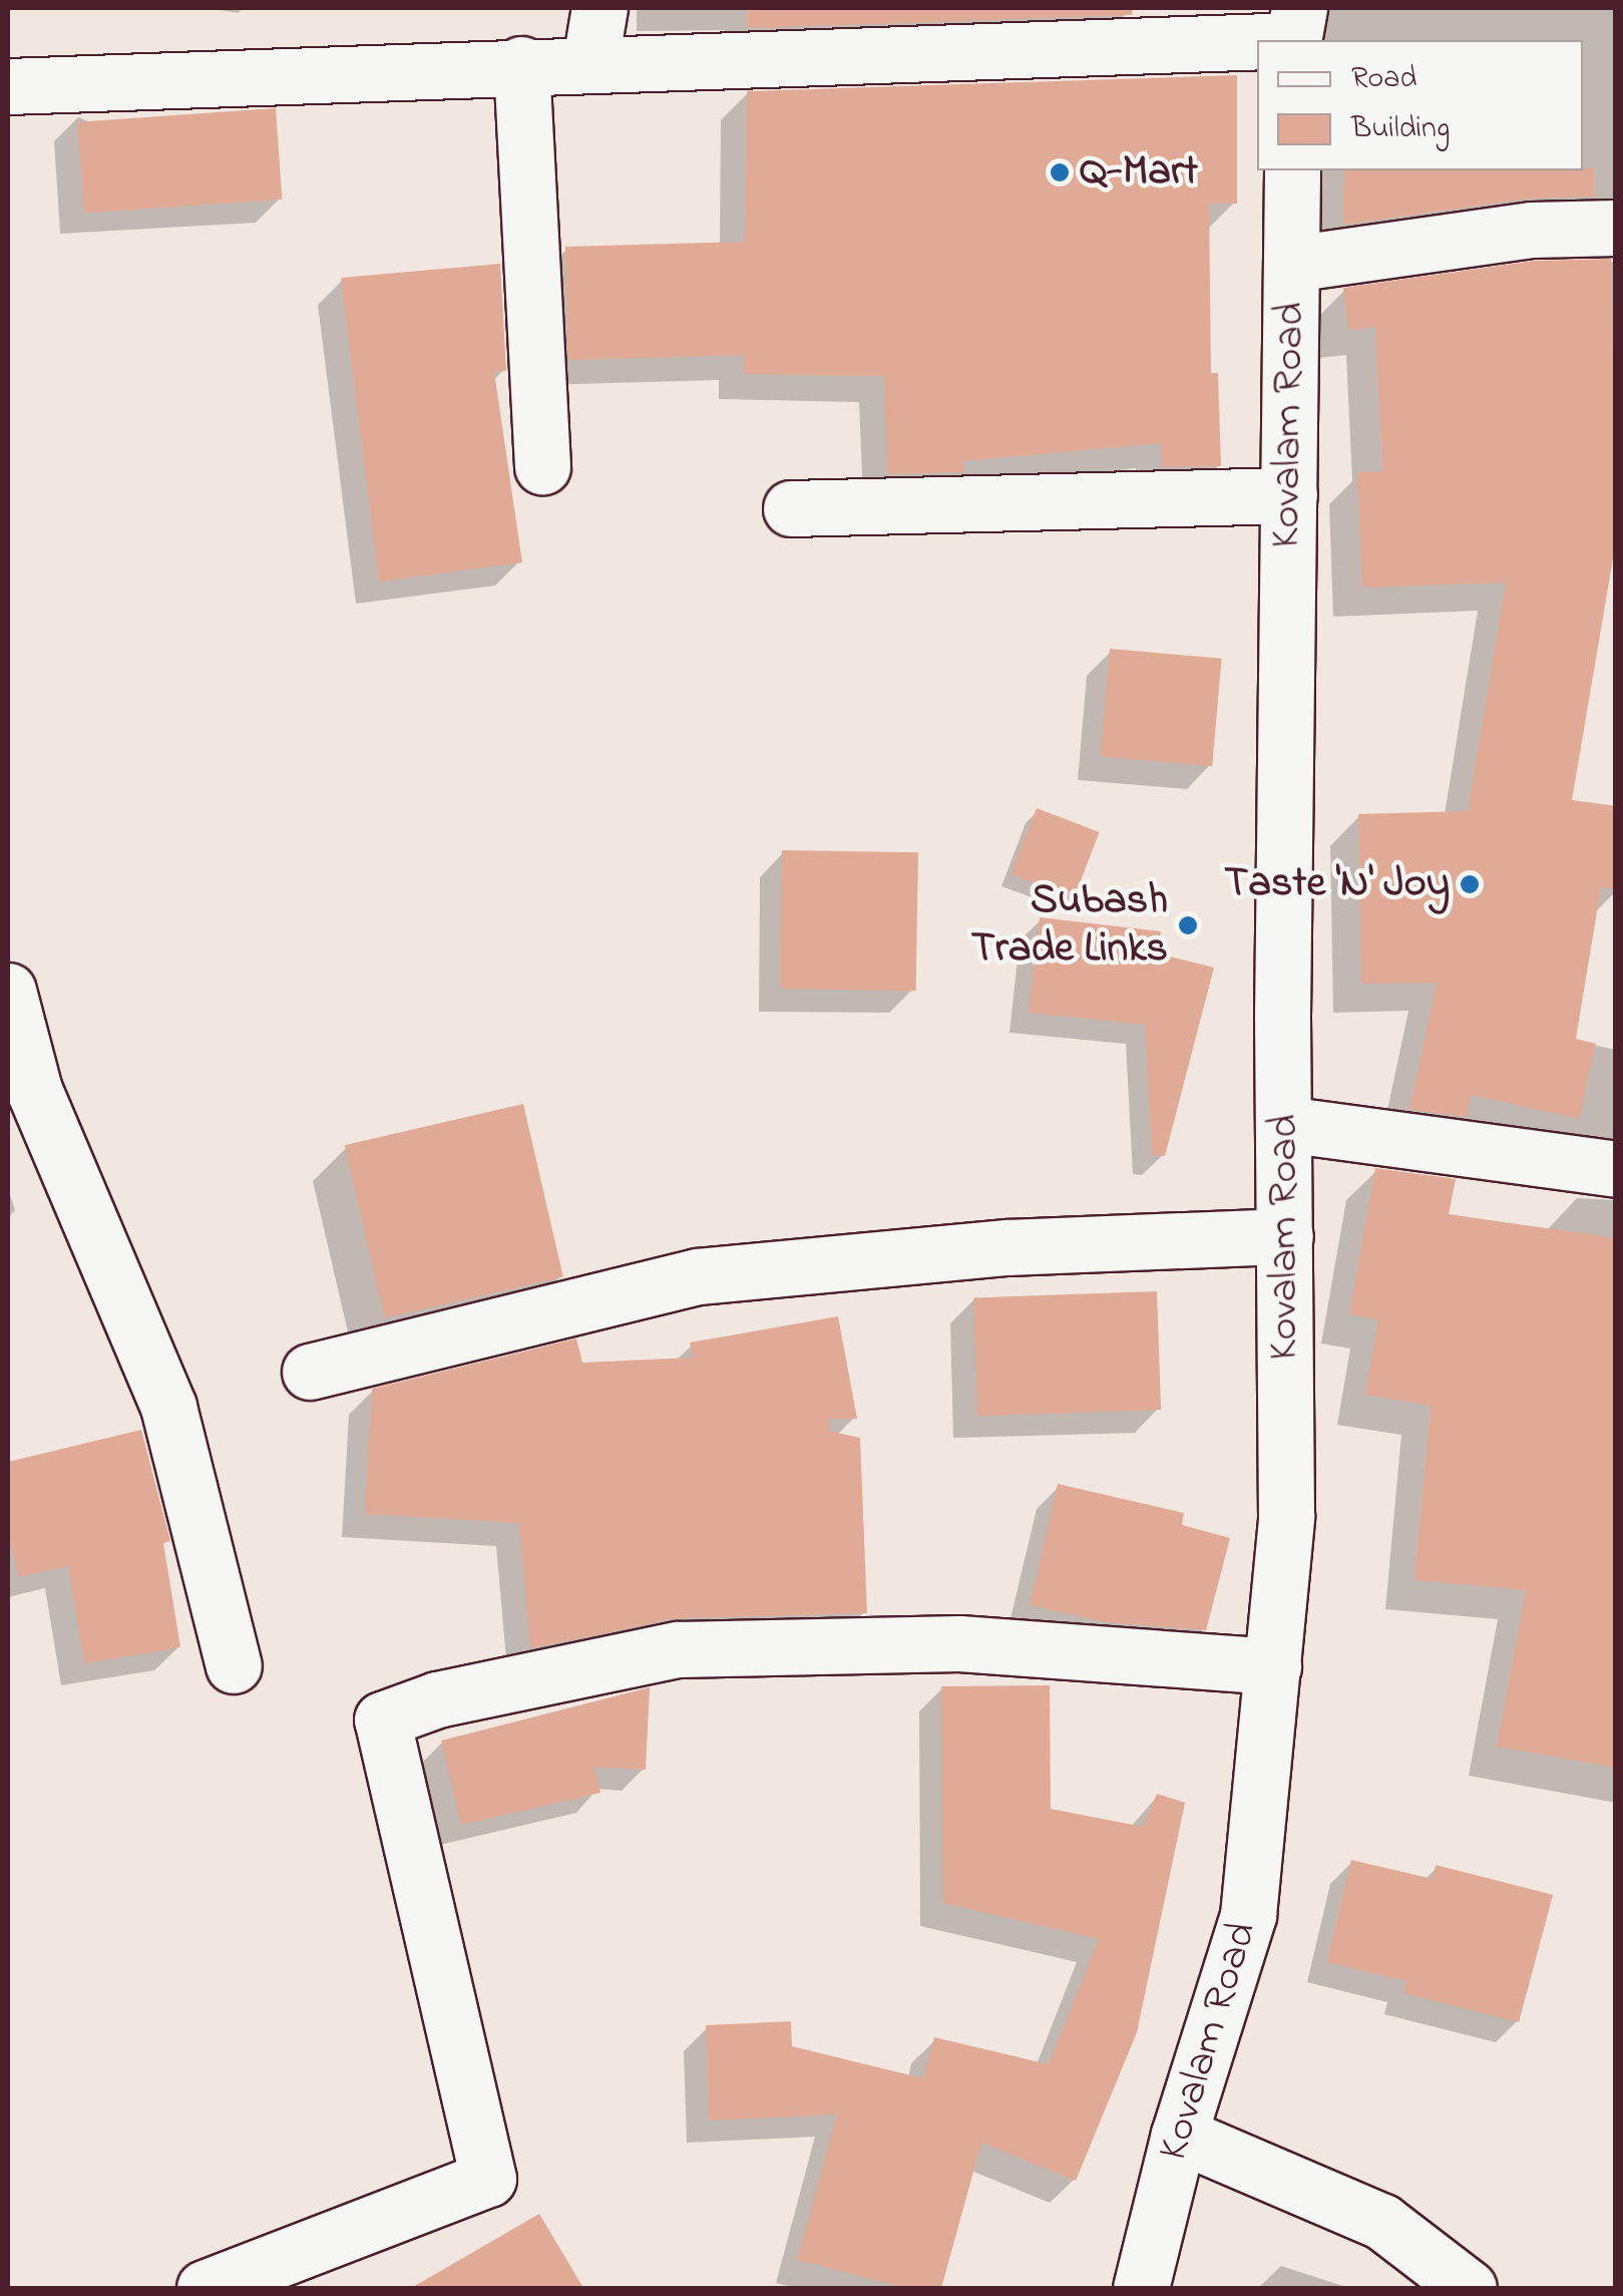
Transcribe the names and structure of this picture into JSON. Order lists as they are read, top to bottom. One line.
{"streets":{"street":["Kovalam Road"]},"places":["Q-Mart","Taste 'N' Joy","Subash Trade Links"],"legend":["Road","Building"]}
